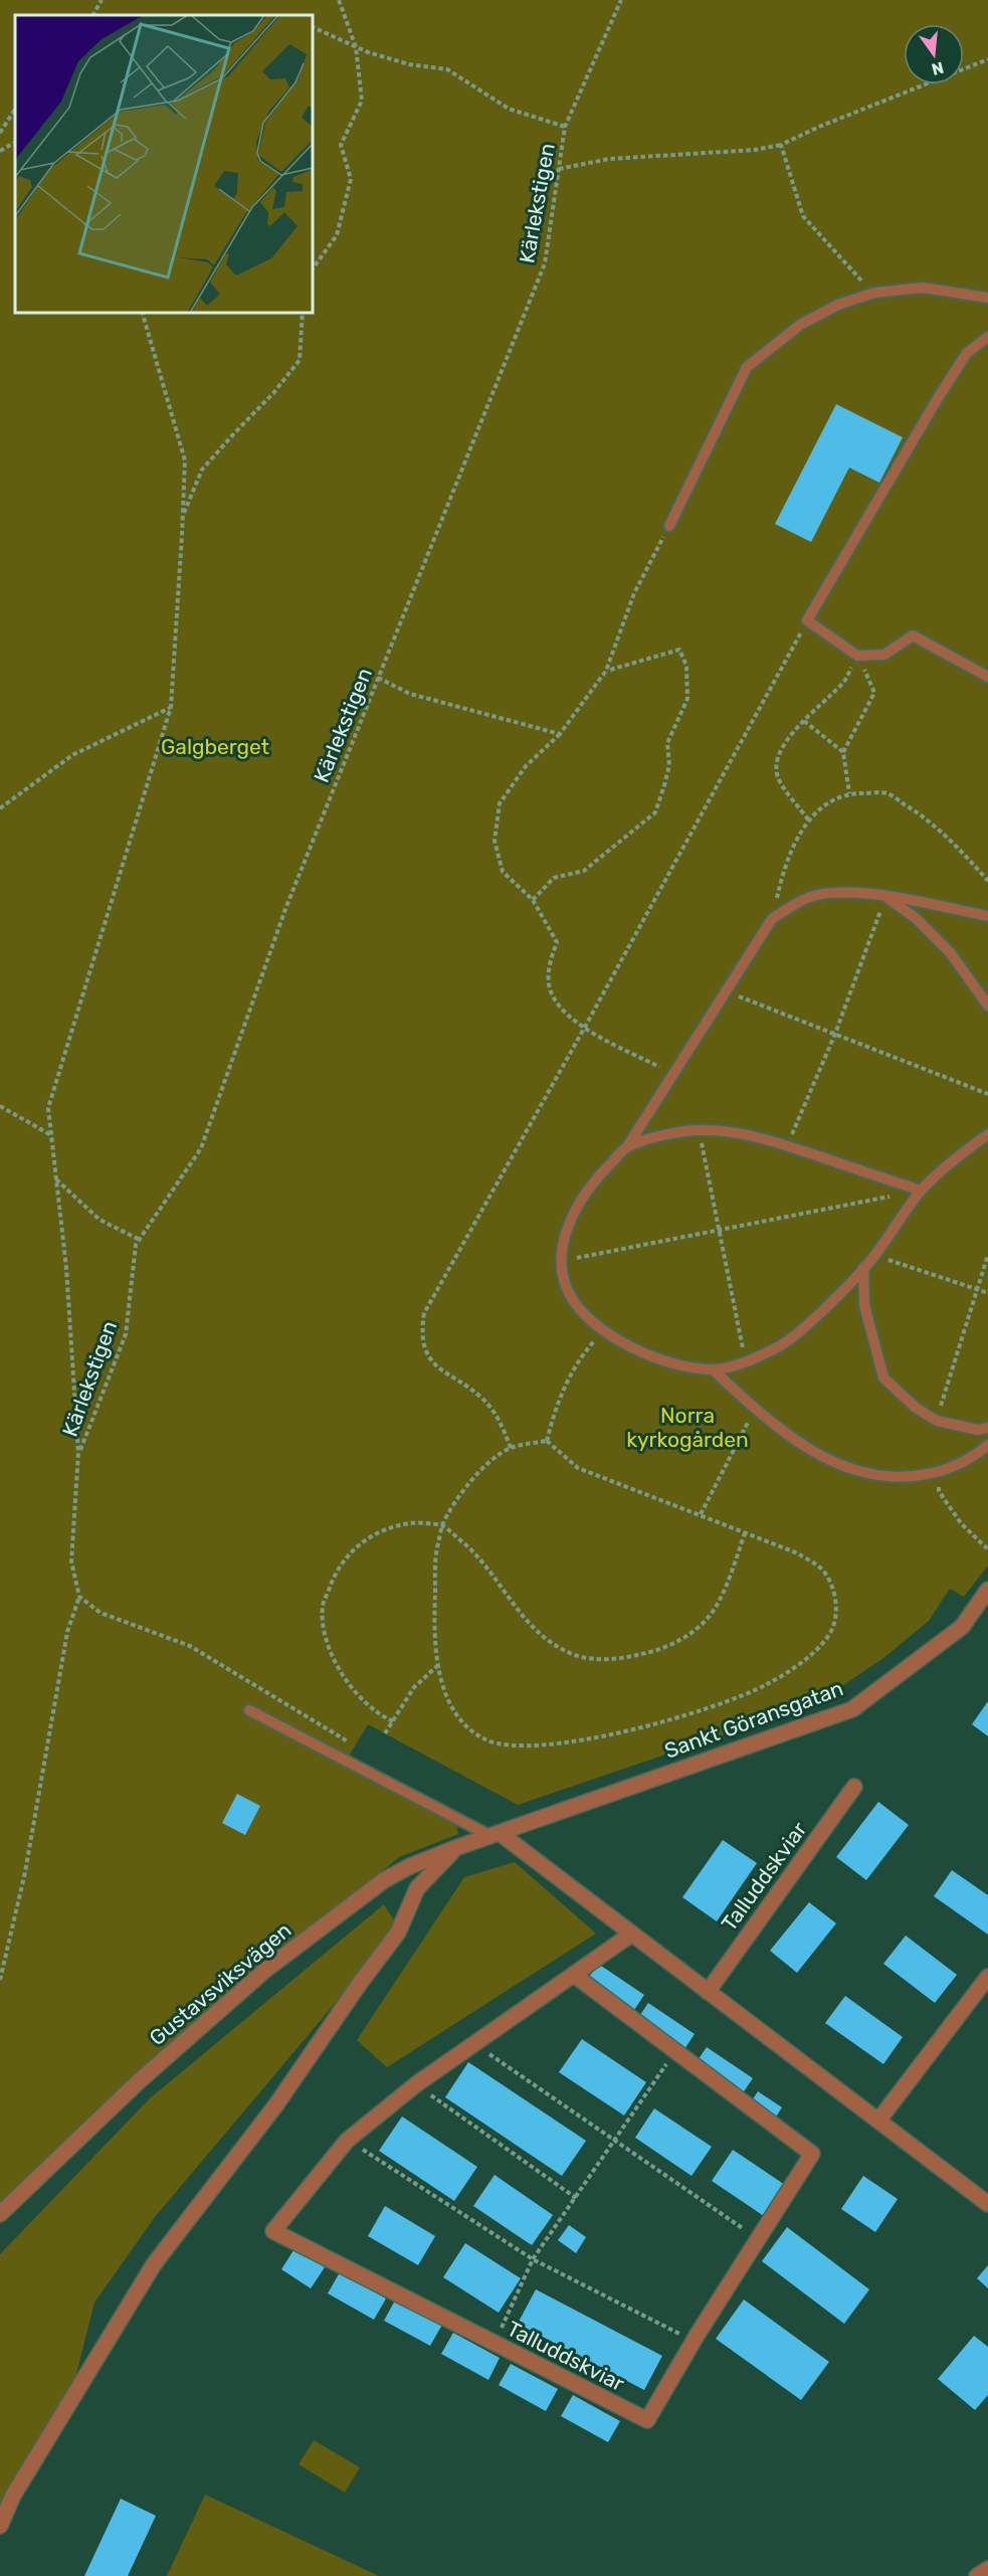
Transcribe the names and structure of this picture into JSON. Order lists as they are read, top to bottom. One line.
{"streets":{"street":["Sankt Göransgatan","Talluddskviar","Gustavsviksvägen"],"path":["Kärlekstigen"]},"crossings":[["Sankt Göransgatan","Gustavsviksvägen"]],"parks":["Galgberget","Norra kyrkogården"],"north":"bottom"}
